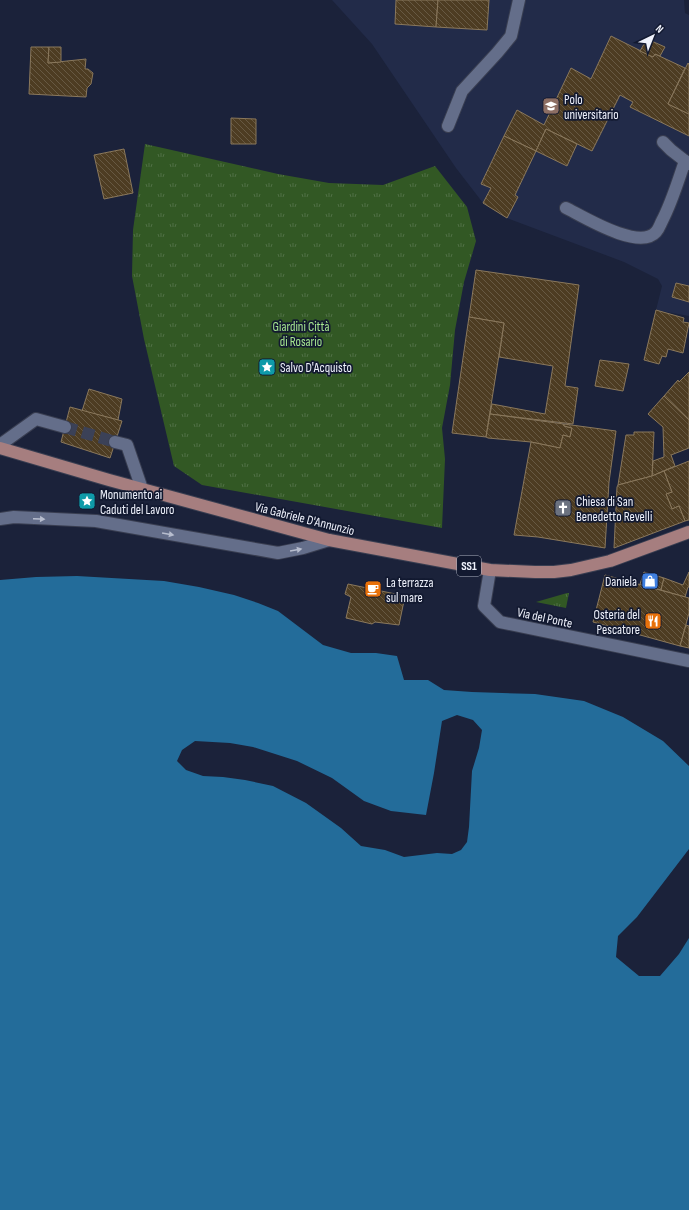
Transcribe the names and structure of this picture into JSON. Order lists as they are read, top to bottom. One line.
{"streets":{"main road":["Via Gabriele D'Annunzio","SS1"],"street":["Via del Ponte"]},"crossings":[["Via Gabriele D'Annunzio","Via del Ponte"]],"parks":["Giardini Città di Rosario"],"places":{"school or university":["Polo universitario"],"place":["Salvo D'Acquisto","Monumento ai Caduti del Lavoro"],"church":["Chiesa di San Benedetto Revelli"],"shop":["Daniela"],"cafe":["La terrazza sul mare"],"restaurant":["Osteria del Pescatore"]},"north":"top right"}
